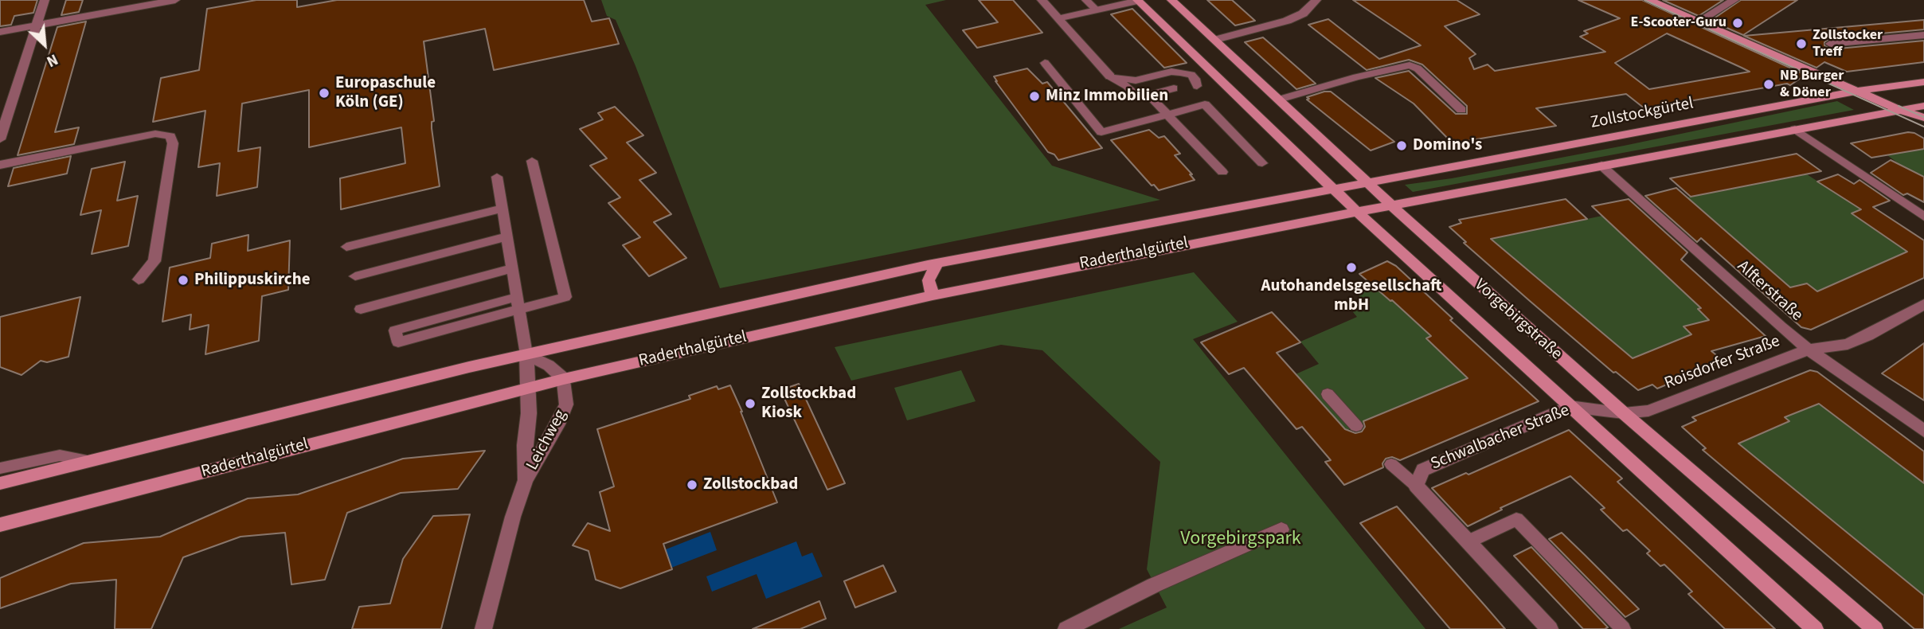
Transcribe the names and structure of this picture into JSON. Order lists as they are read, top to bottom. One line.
{"streets":{"main road":["Zollstockgürtel","Raderthalgürtel","Vorgebirgstraße"],"street":["Alfterstraße","Roisdorfer Straße","Schwalbacher Straße","Leichweg"]},"crossings":[["Zollstockgürtel","Raderthalgürtel"],["Zollstockgürtel","Vorgebirgstraße"],["Raderthalgürtel","Vorgebirgstraße"],["Raderthalgürtel","Leichweg"],["Alfterstraße","Roisdorfer Straße"],["Vorgebirgstraße","Roisdorfer Straße"],["Vorgebirgstraße","Schwalbacher Straße"],["Roisdorfer Straße","Schwalbacher Straße"]],"parks":["Vorgebirgspark"],"places":["E-Scooter-Guru","Zollstocker Treff","NB Burger & Döner","Europaschule Köln (GE)","Minz Immobilien","Domino's","Autohandelsgesellschaft mbH","Philippuskirche","Zollstockbad Kiosk","Zollstockbad"],"north":"bottom right"}
